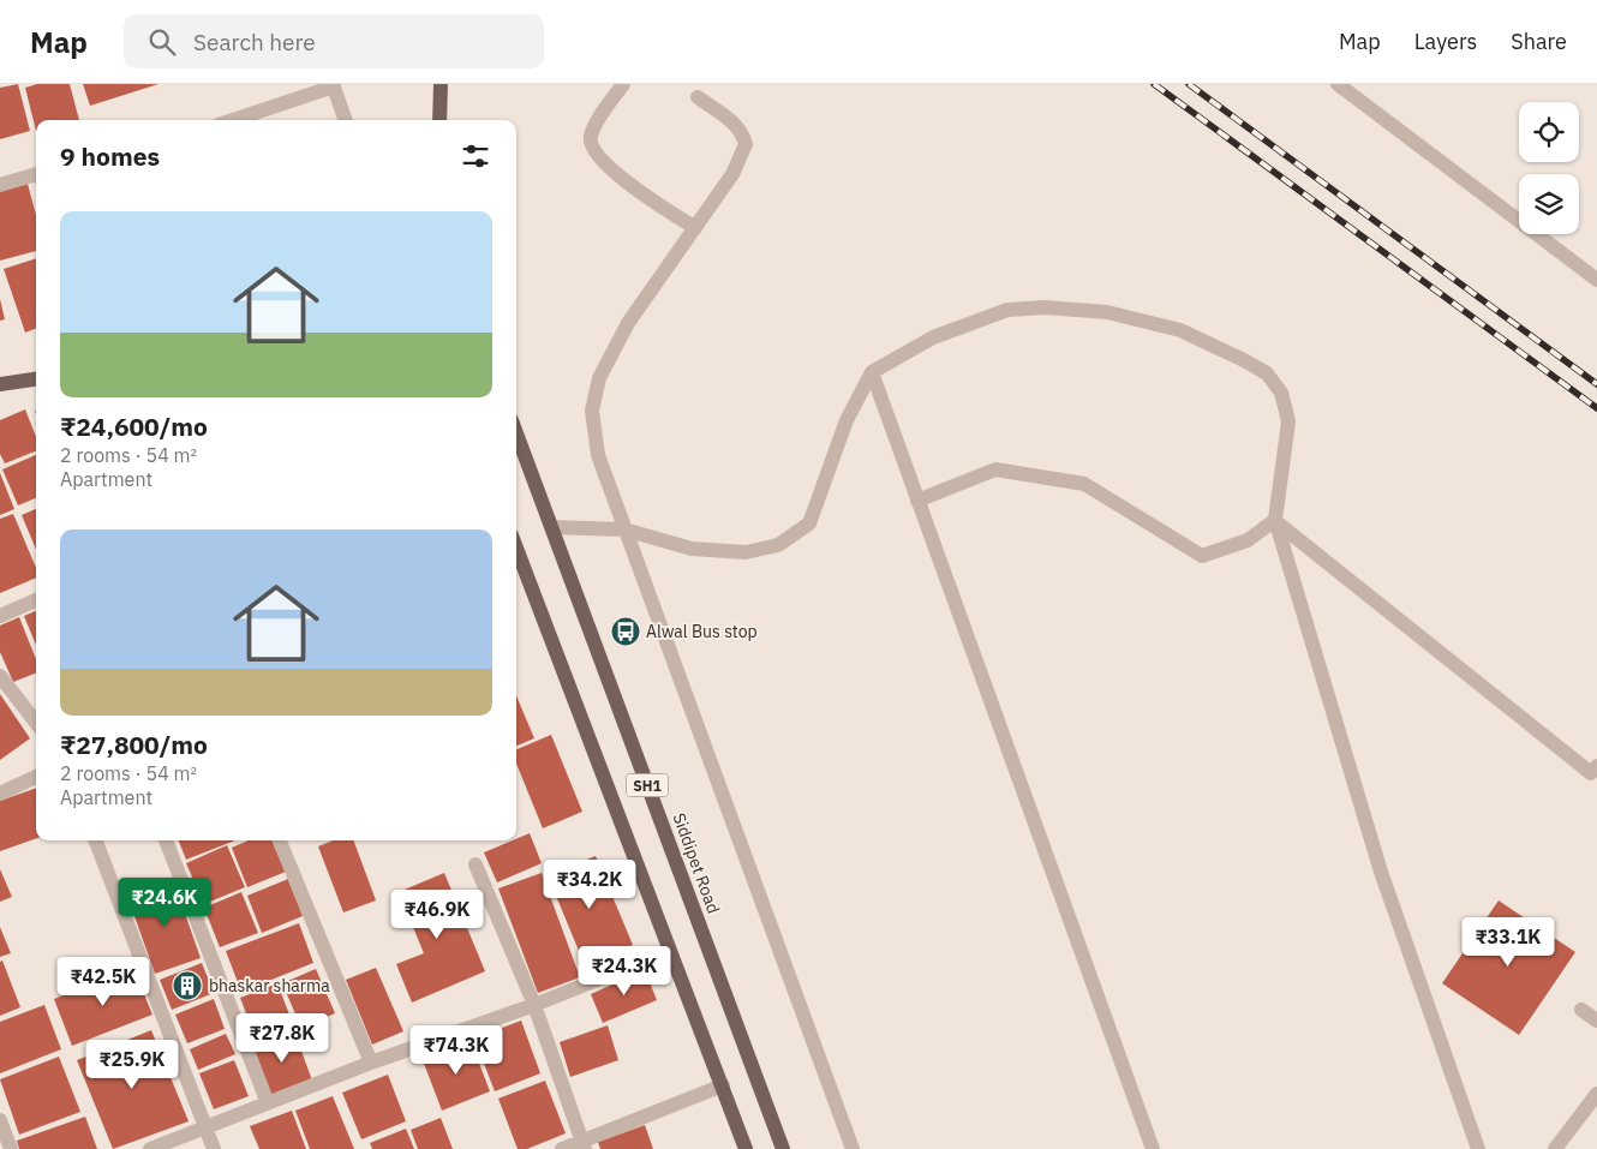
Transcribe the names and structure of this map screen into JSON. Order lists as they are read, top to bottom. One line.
{"streets":{"main road":["SH1","Siddipet Road"]},"places":{"bus stop":["Alwal Bus stop"],"building":["bhaskar sharma"]},"page":{"header":"Map","search":"Search here","nav":["Map","Layers","Share"],"heading":"9 homes","list":[{"name":"₹24,600/mo","note":"2 rooms · 54 m² · Apartment"},{"name":"₹27,800/mo","note":"2 rooms · 54 m² · Apartment"}],"price":["₹34.2K","₹24.6K","₹46.9K","₹33.1K","₹24.3K","₹42.5K","₹27.8K","₹74.3K","₹25.9K"]}}
